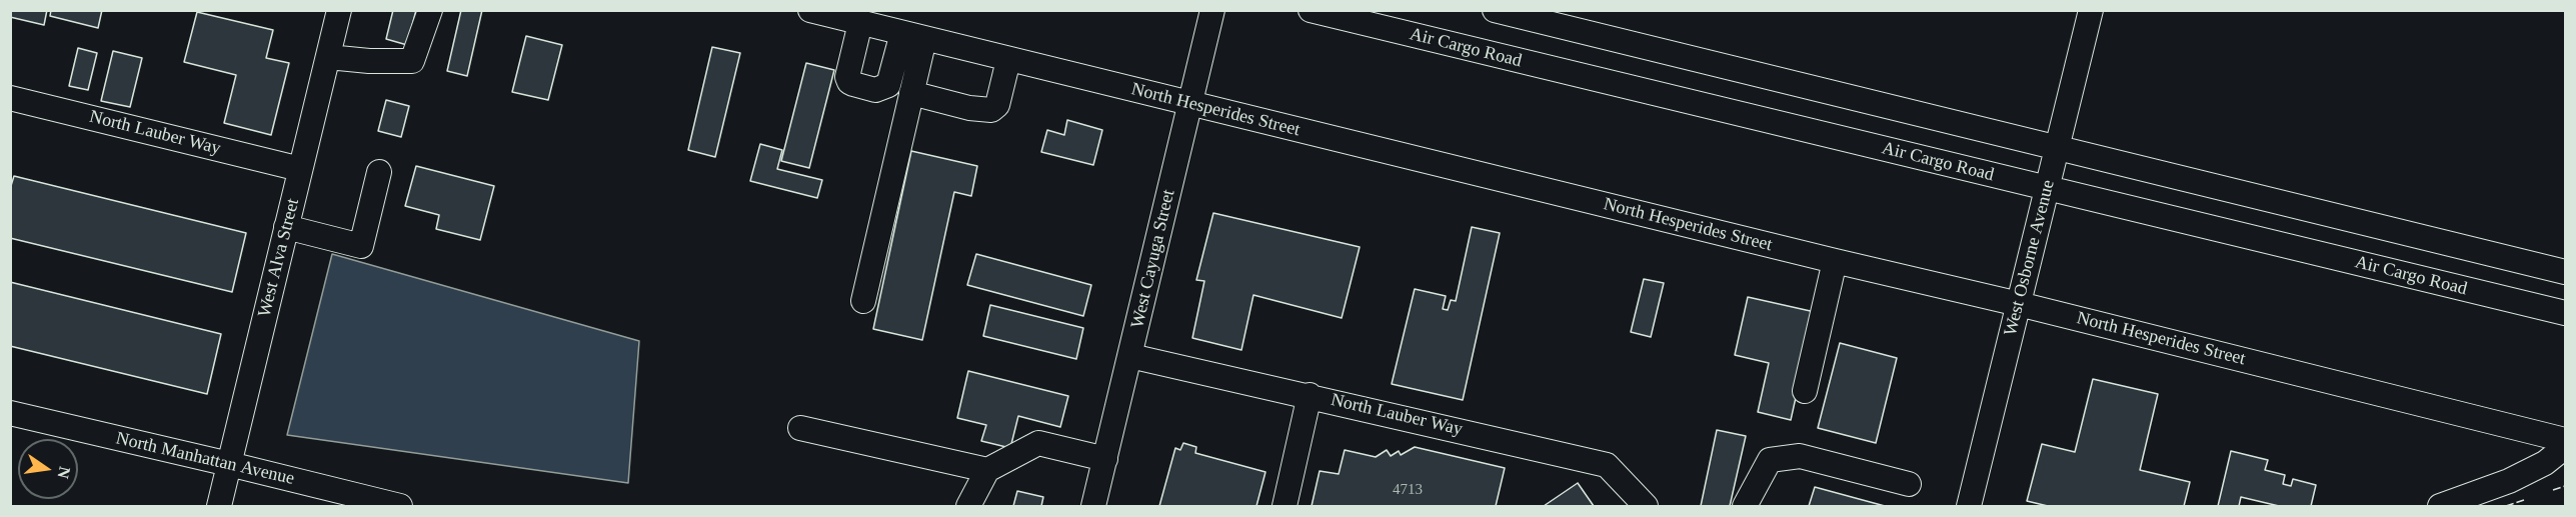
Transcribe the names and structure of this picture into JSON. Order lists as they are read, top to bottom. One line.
{"streets":{"street":["Air Cargo Road","North Hesperides Street","North Lauber Way","West Alva Street","West Osborne Avenue","West Cayuga Street","North Manhattan Avenue"]},"crossings":[["Air Cargo Road","West Osborne Avenue"],["North Hesperides Street","West Osborne Avenue"],["North Hesperides Street","West Cayuga Street"],["North Lauber Way","West Alva Street"],["North Lauber Way","West Cayuga Street"],["West Alva Street","North Manhattan Avenue"]],"house_numbers":["4713"],"north":"right"}
